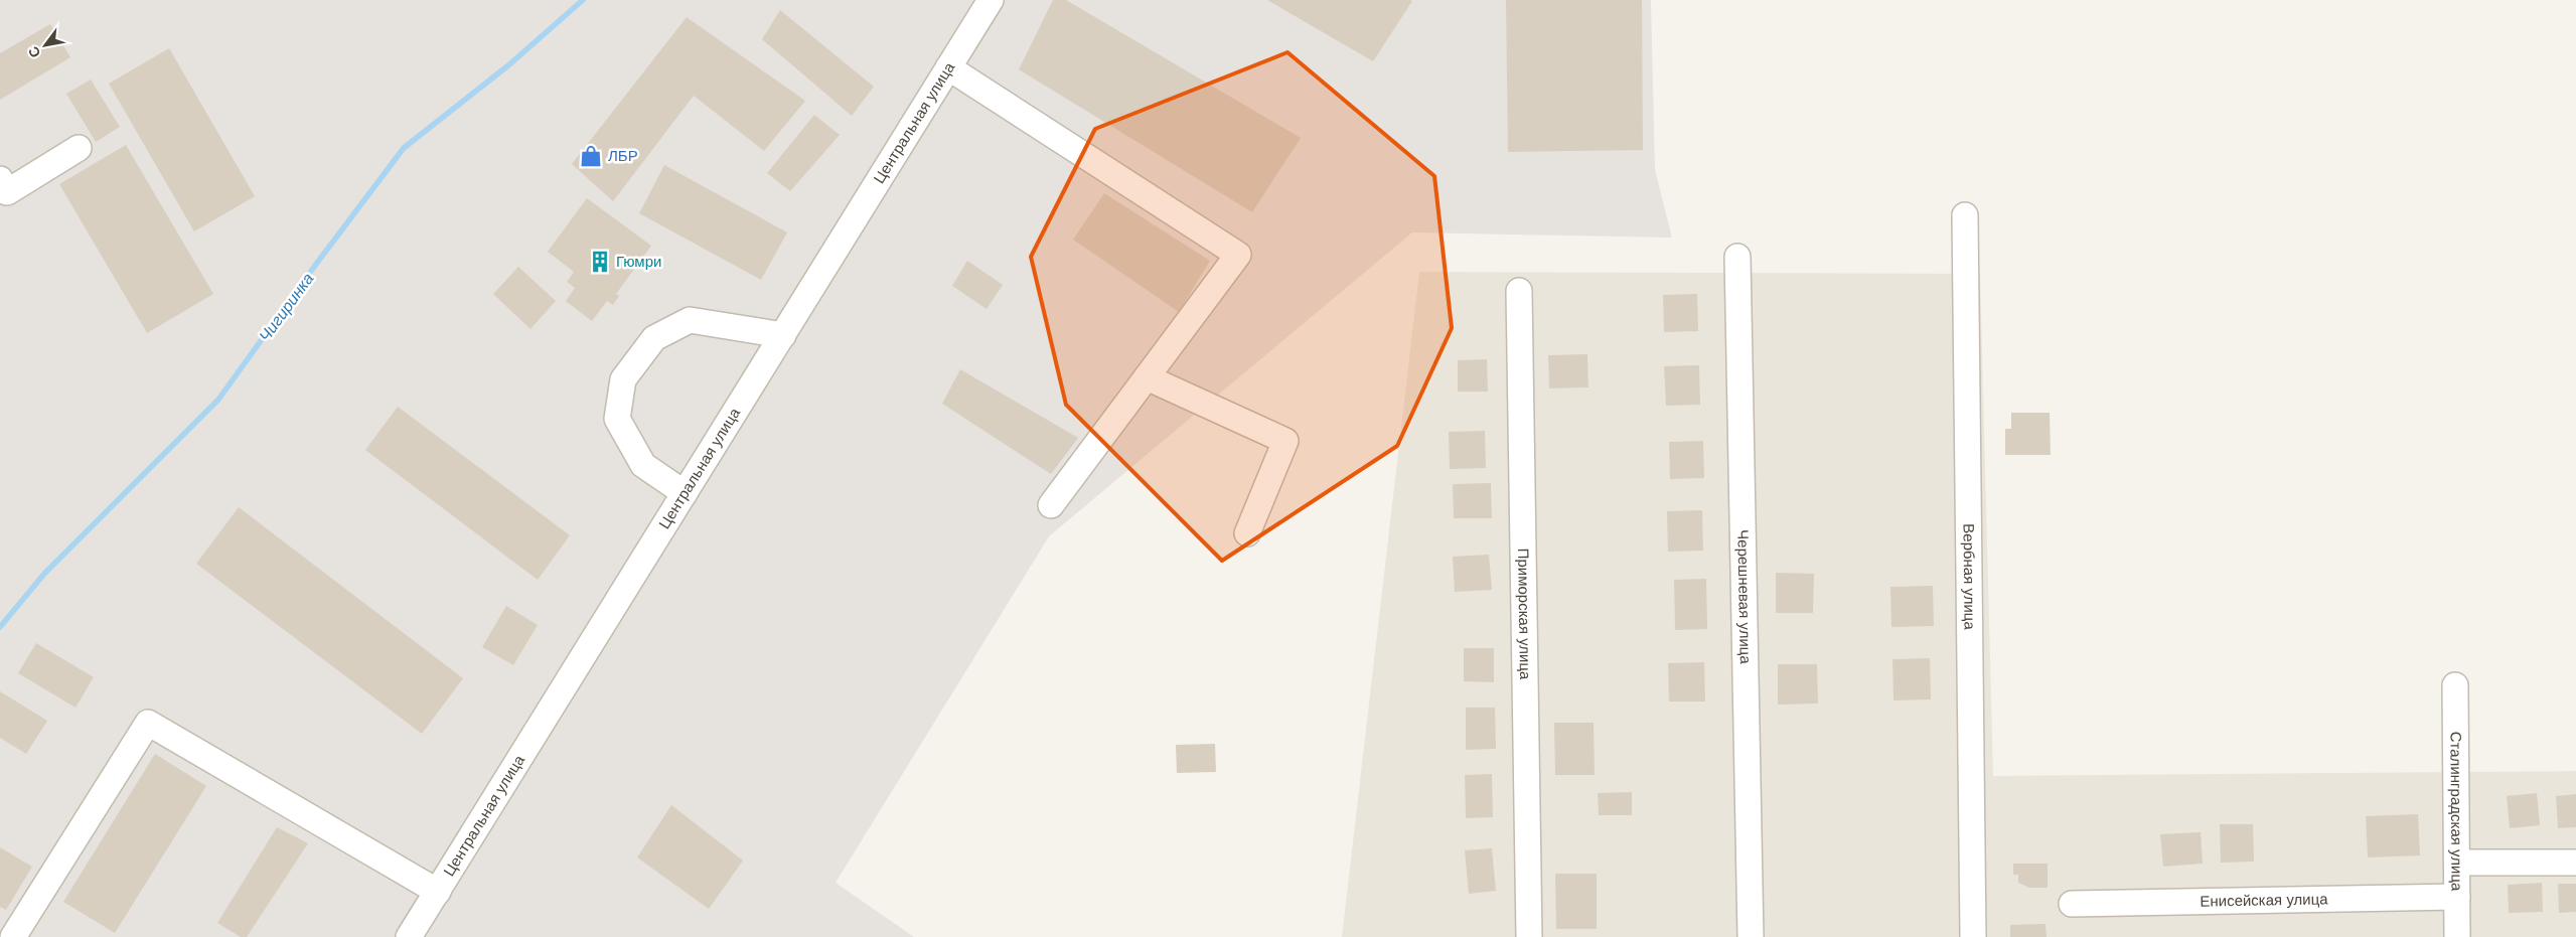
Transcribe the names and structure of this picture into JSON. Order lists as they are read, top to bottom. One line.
{"streets":{"street":["Центральная улица","Вербная улица","Черешневая улица","Приморская улица","Сталинградская улица","Енисейская улица"]},"crossings":[["Сталинградская улица","Енисейская улица"]],"water":["Чигиринка"],"places":{"shop":["ЛБР"],"building":["Гюмри"]},"north":"bottom left"}
